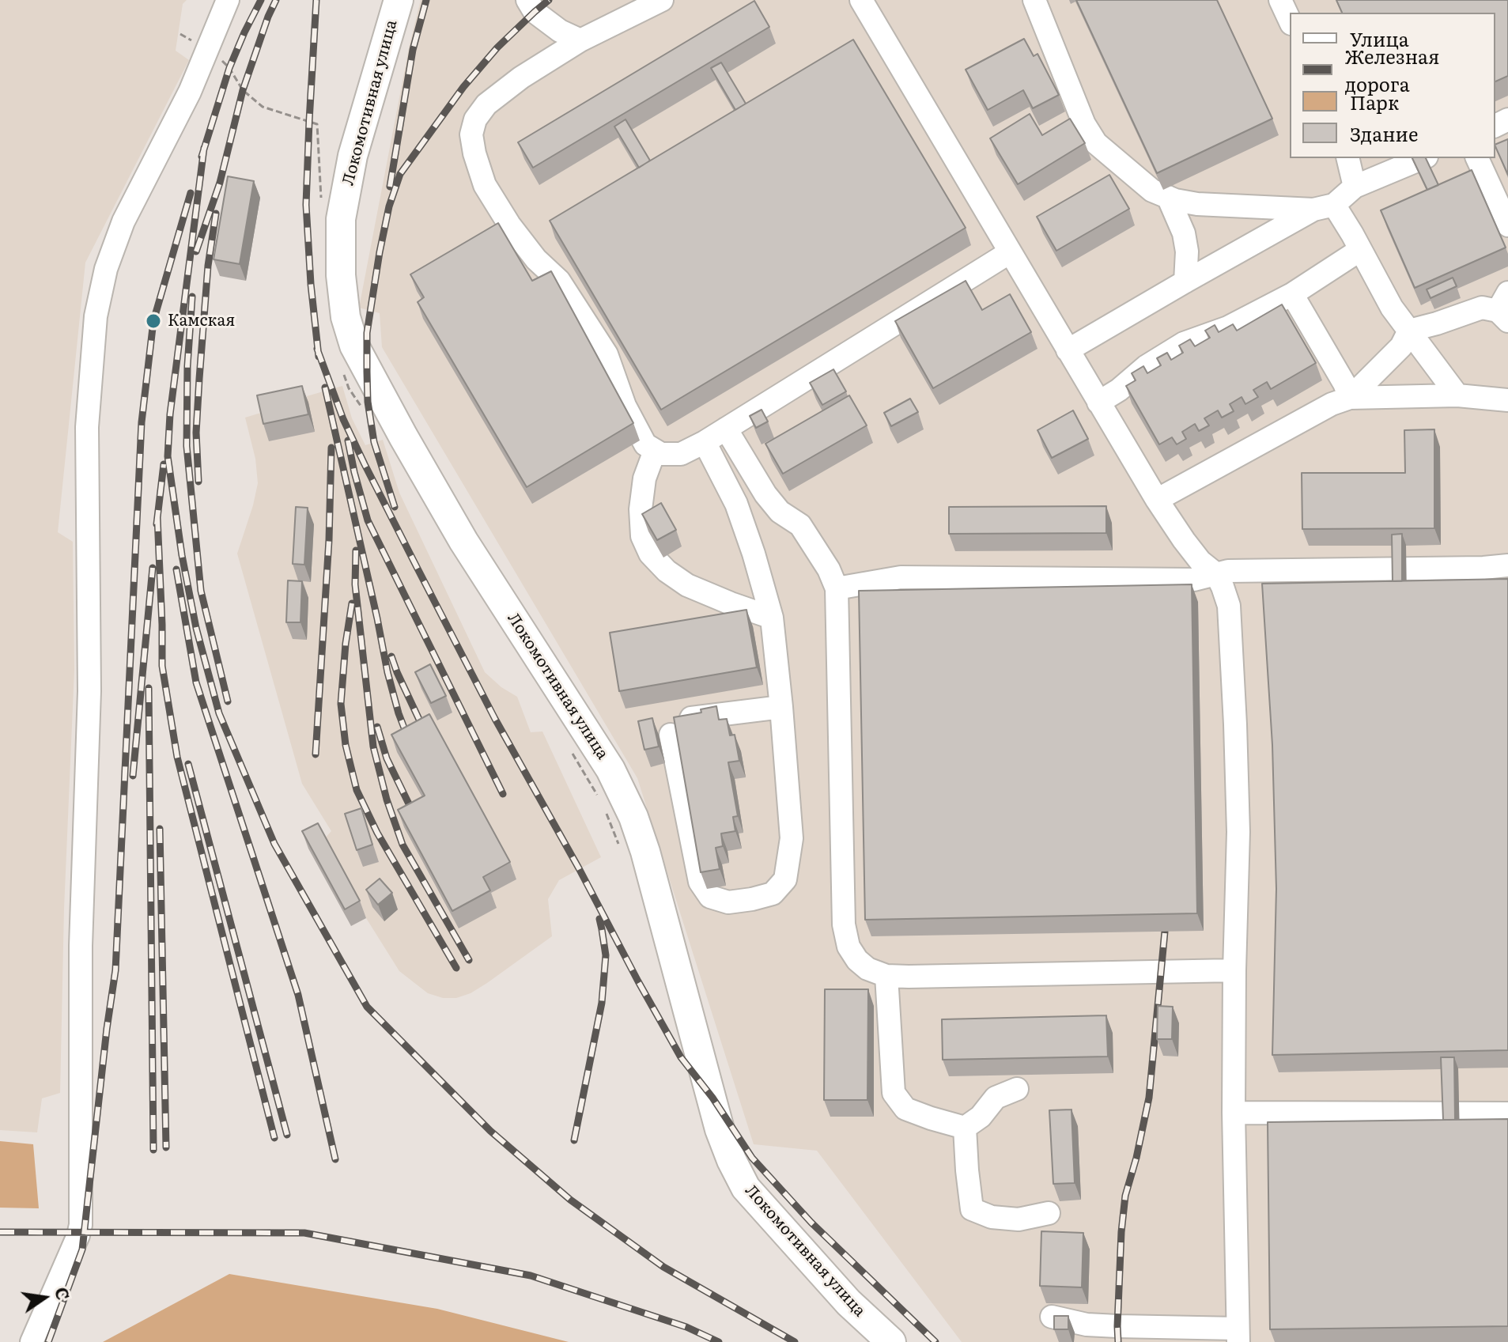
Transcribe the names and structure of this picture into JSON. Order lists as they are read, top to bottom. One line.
{"streets":{"main road":["Локомотивная улица"]},"places":["Камская"],"legend":["Улица","Железная дорога","Парк","Здание"],"north":"right"}
